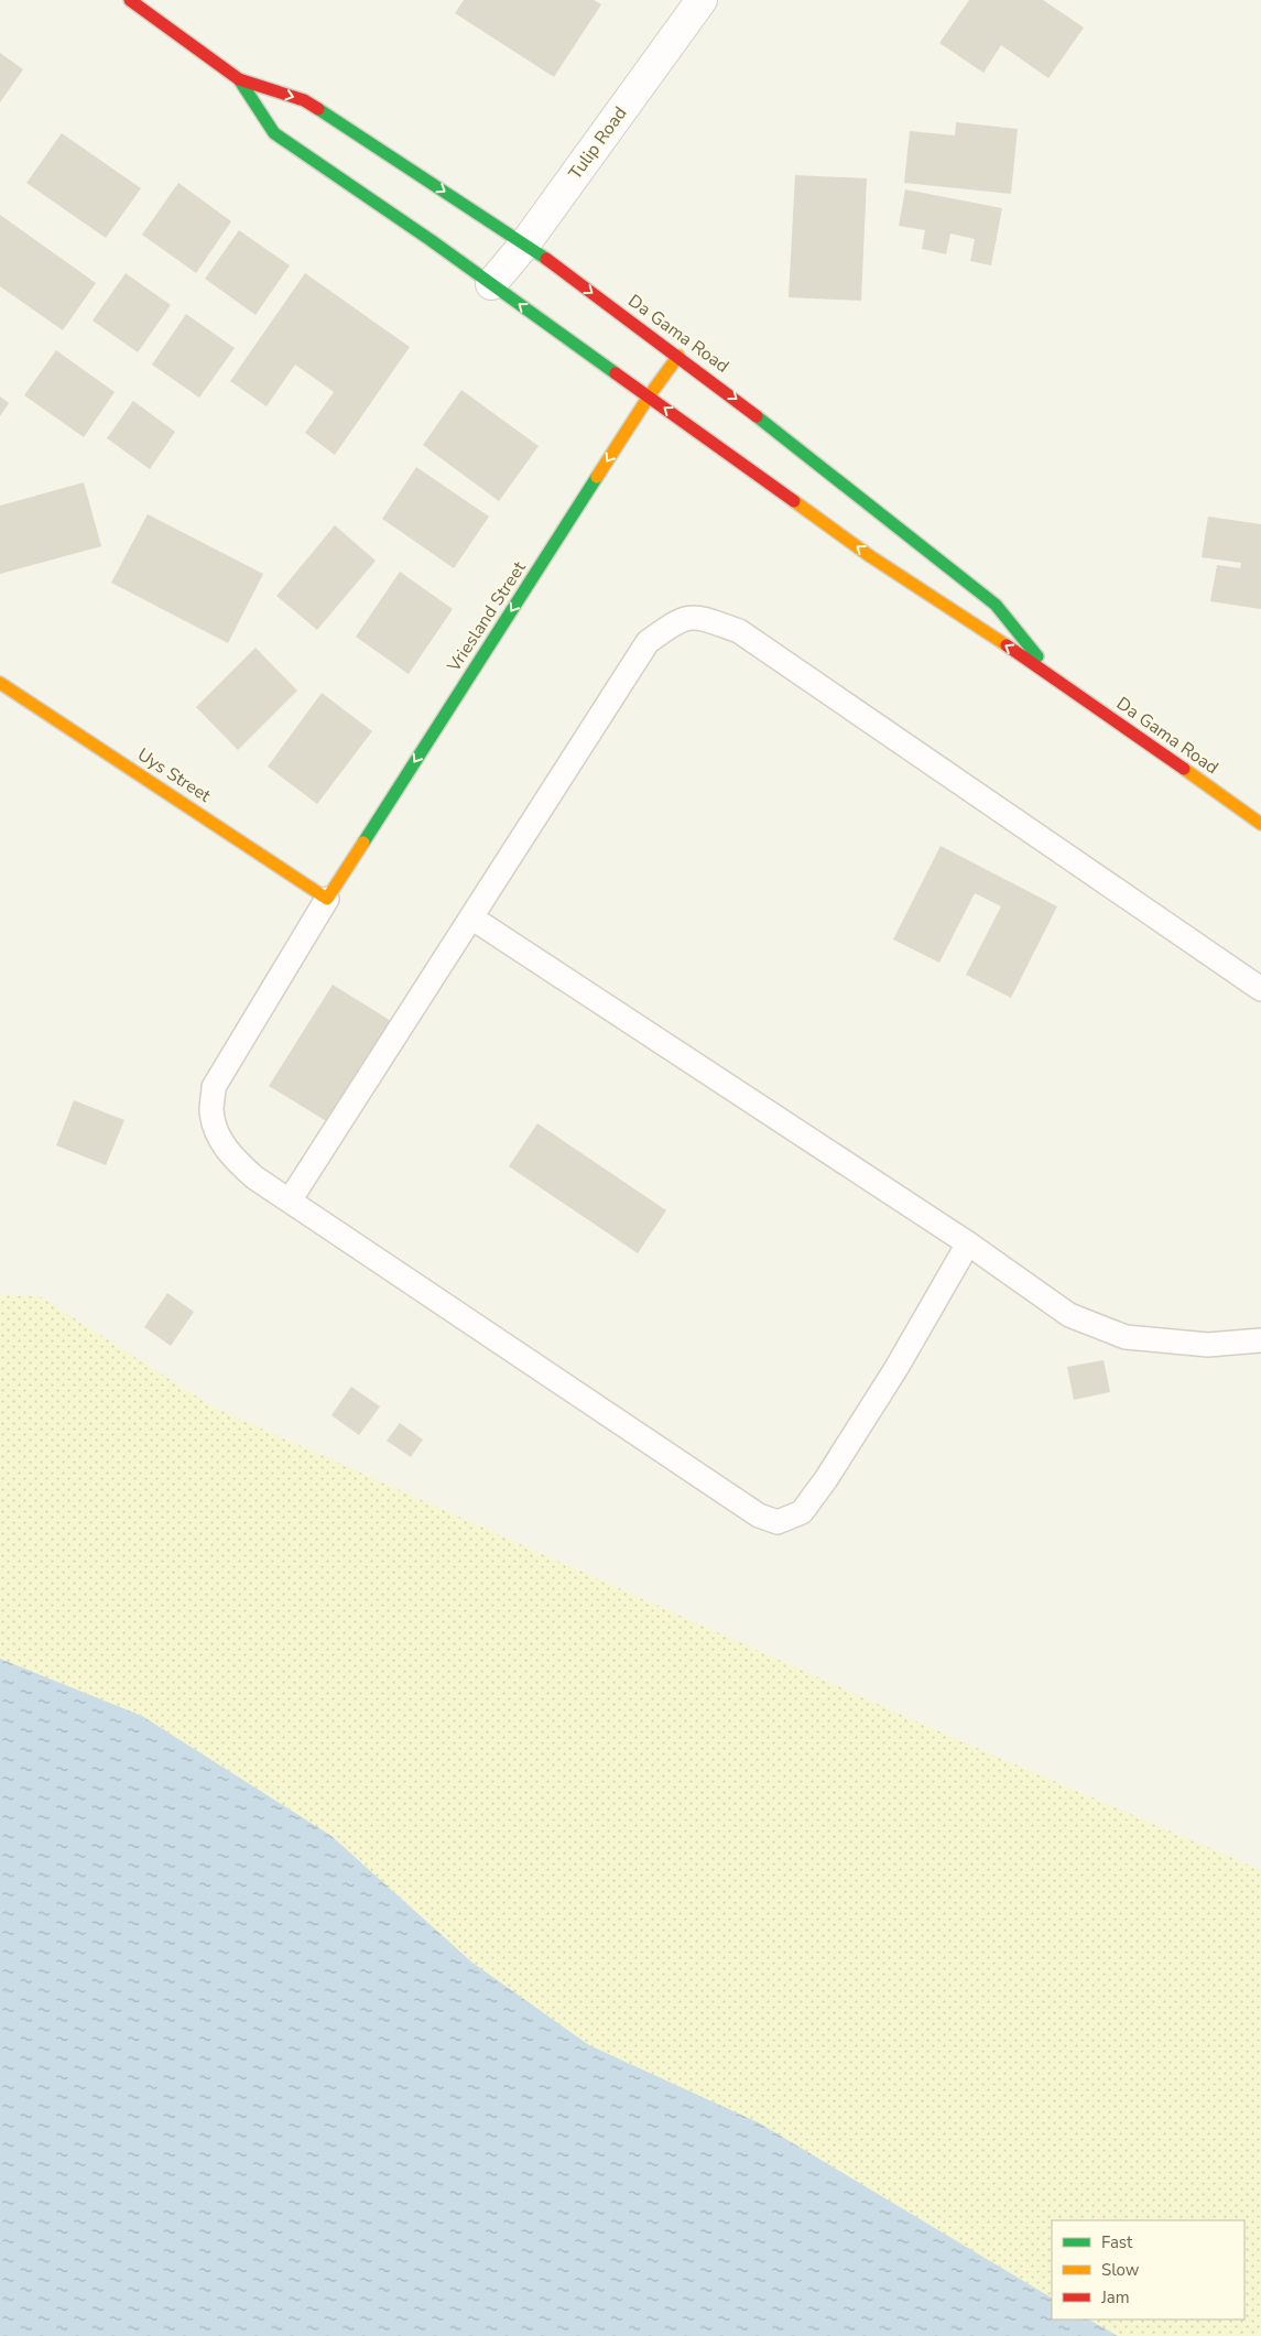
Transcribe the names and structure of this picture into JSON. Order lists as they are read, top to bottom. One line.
{"streets":{"street":["Tulip Road","Da Gama Road","Vriesland Street","Uys Street"]},"crossings":[["Tulip Road","Da Gama Road"],["Da Gama Road","Vriesland Street"],["Vriesland Street","Uys Street"]],"one_way":["Vriesland Street"],"legend":["Fast","Slow","Jam"]}
